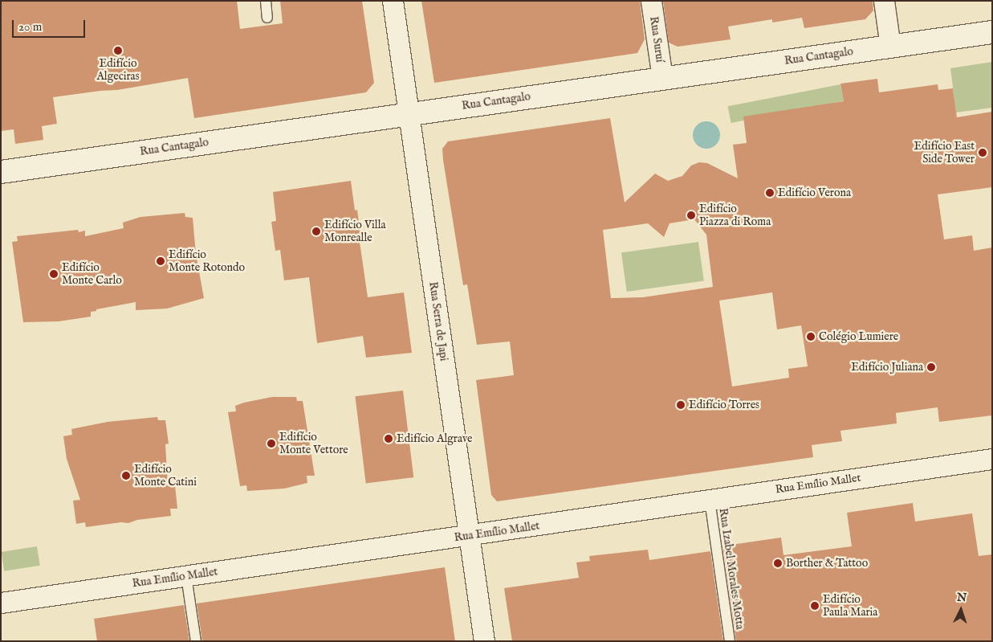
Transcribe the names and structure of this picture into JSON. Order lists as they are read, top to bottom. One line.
{"streets":{"street":["Rua Suruí","Rua Cantagalo","Rua Serra de Japi","Rua Emílio Mallet"],"lane":["Rua Izabel Morales Motta"]},"crossings":[["Rua Suruí","Rua Cantagalo"],["Rua Cantagalo","Rua Serra de Japi"],["Rua Serra de Japi","Rua Emílio Mallet"],["Rua Emílio Mallet","Rua Izabel Morales Motta"]],"places":["Edifício Algeciras","Edifício East Side Tower","Edifício Verona","Edifício Piazza di Roma","Edifício Villa Monrealle","Edifício Monte Rotondo","Edifício Monte Carlo","Colégio Lumiere","Edifício Juliana","Edifício Torres","Edifício Algrave","Edifício Monte Vettore","Edifício Monte Catini","Borther & Tattoo","Edifício Paula Maria"],"scale_bar":"20 m","north":"top"}
